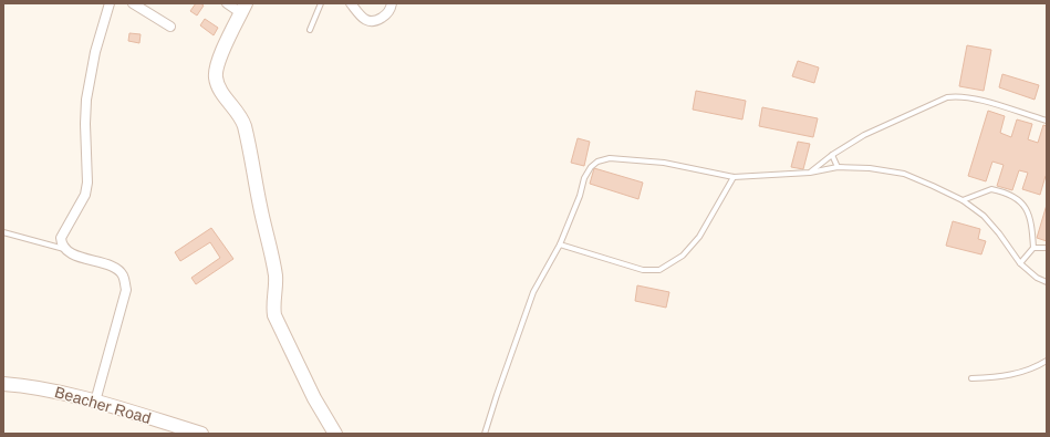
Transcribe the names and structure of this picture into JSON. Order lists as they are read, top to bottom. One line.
{"streets":{"street":["Beacher Road"]}}
